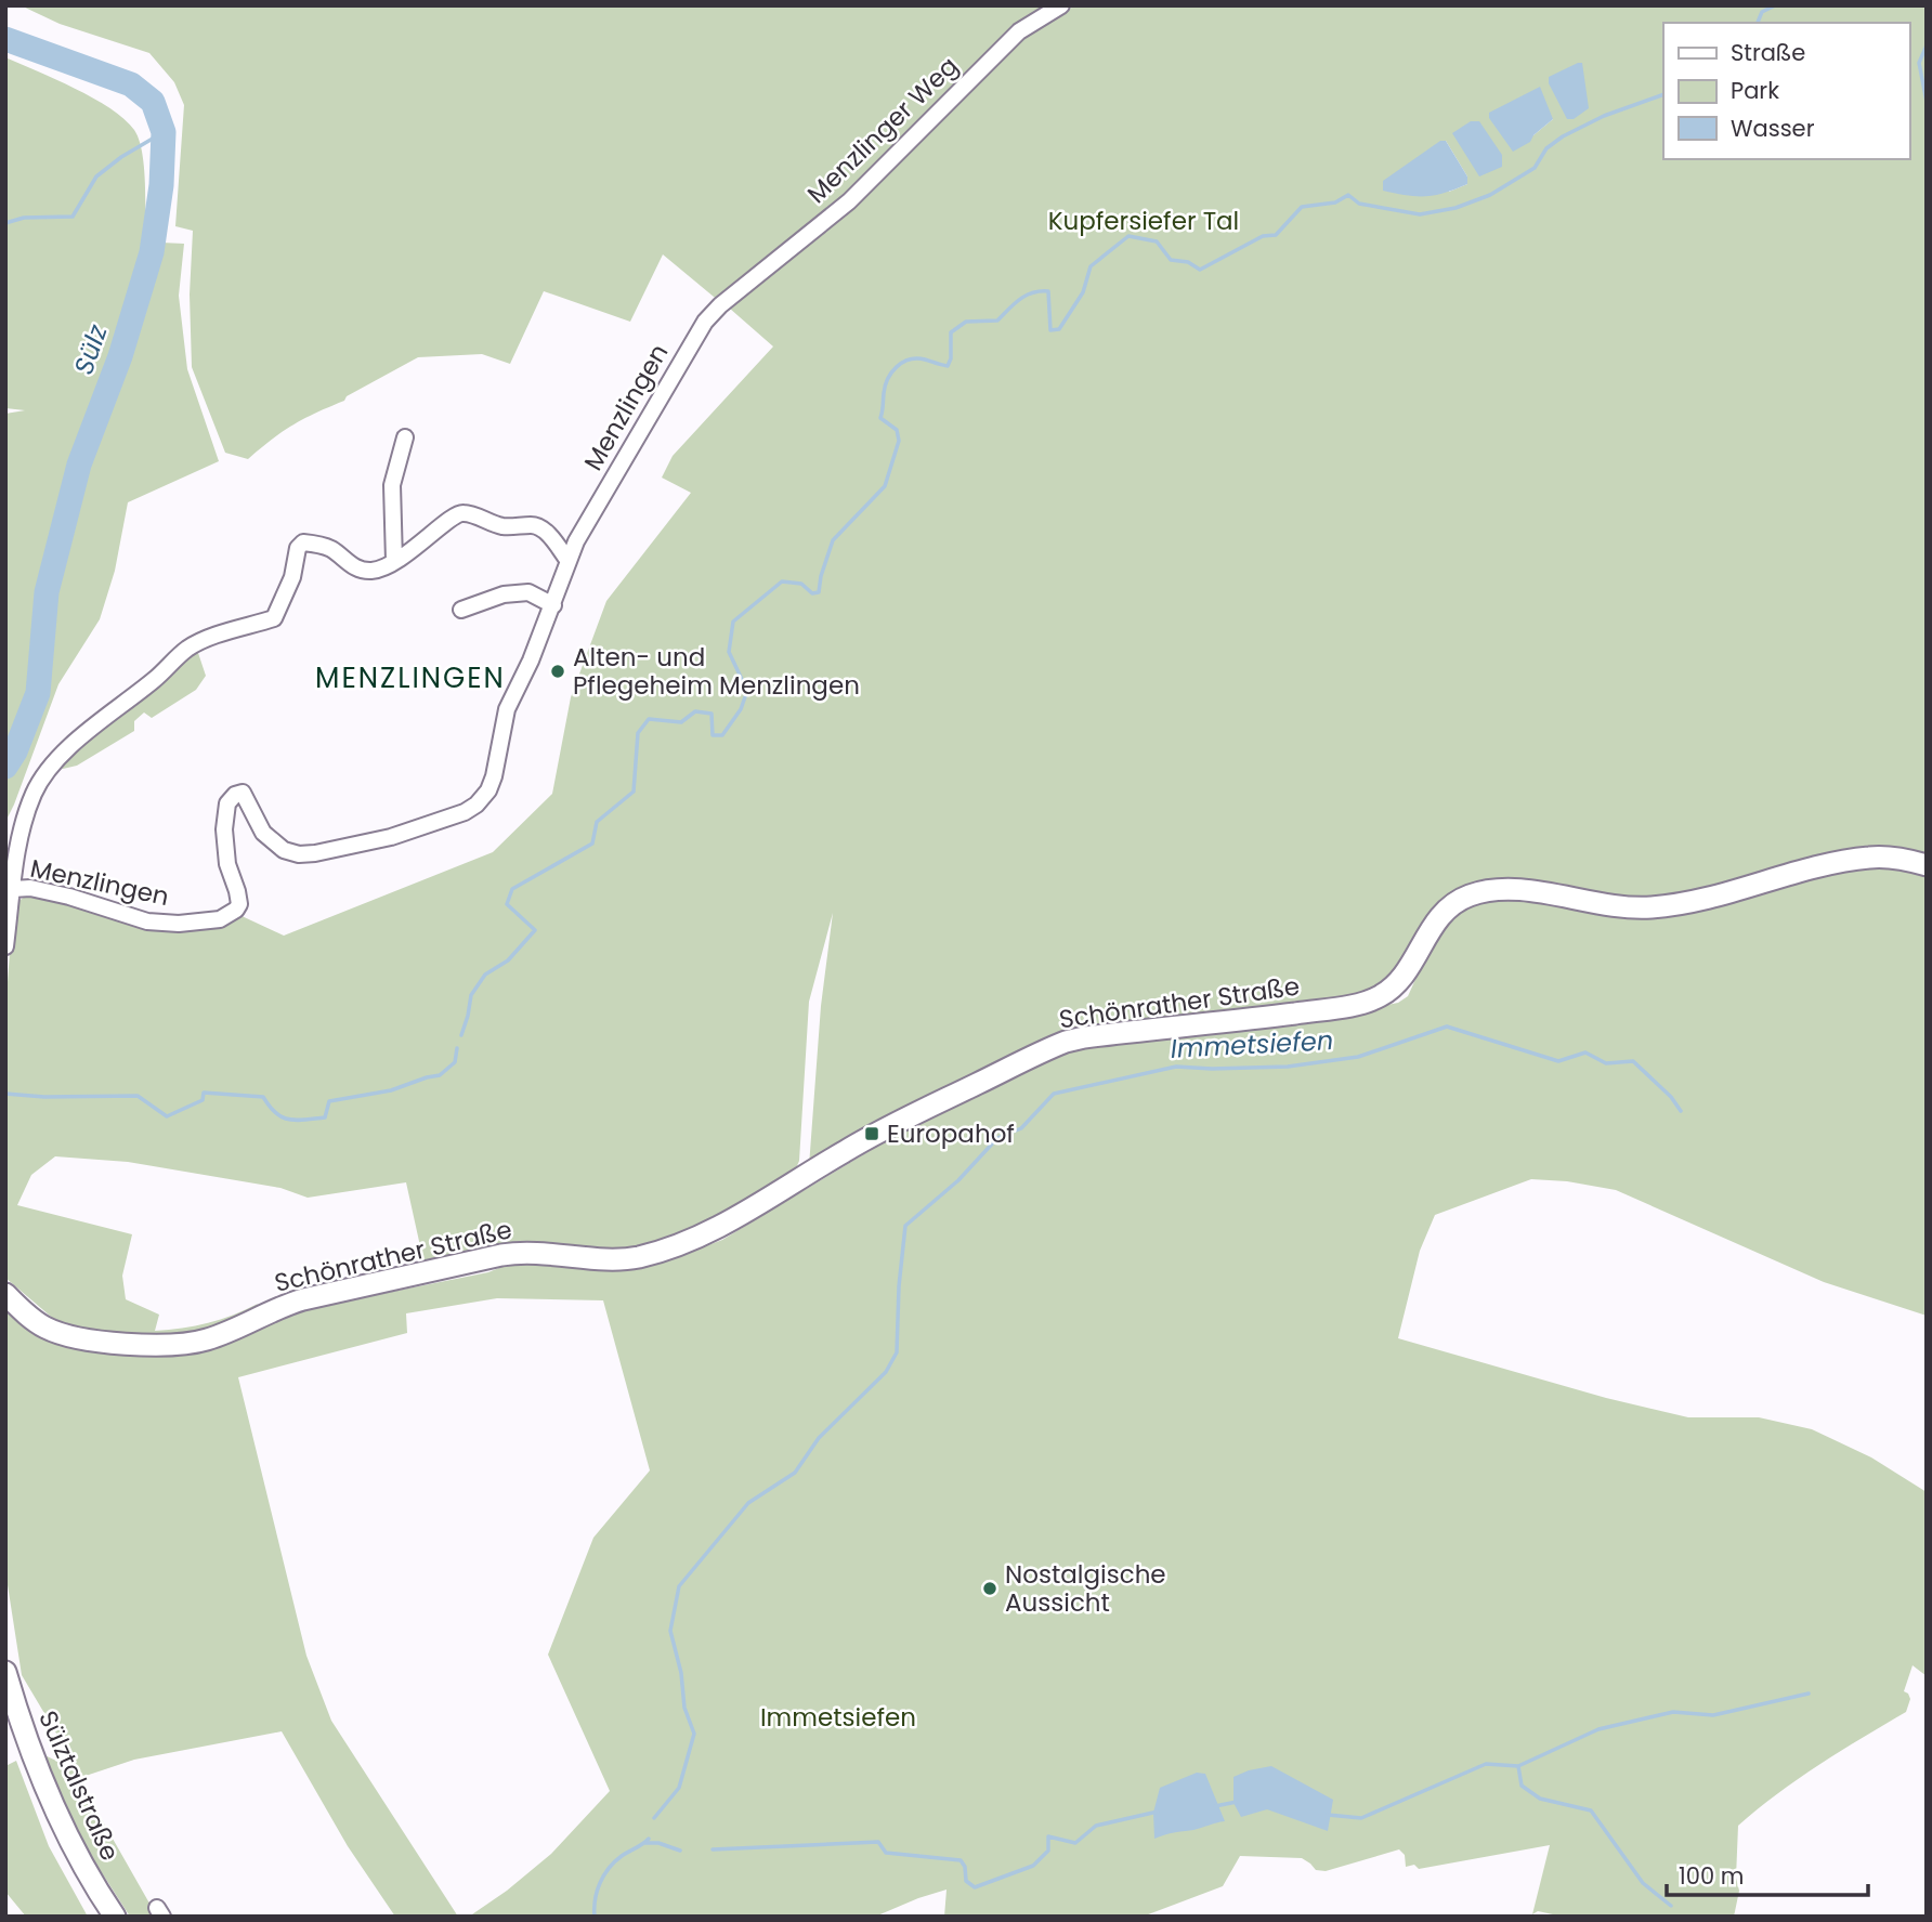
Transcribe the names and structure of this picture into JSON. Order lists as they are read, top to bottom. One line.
{"streets":{"street":["Menzlinger Weg","Menzlingen","Schönrather Straße","Sülztalstraße"]},"crossings":[["Menzlinger Weg","Menzlingen"]],"districts":["MENZLINGEN"],"water":["Sülz","Immetsiefen"],"parks":["Kupfersiefer Tal","Immetsiefen"],"places":{"other":["Alten- und Pflegeheim Menzlingen","Nostalgische Aussicht"],"transit":["Europahof"]},"legend":["Straße","Park","Wasser"],"scale_bar":"100 m"}
